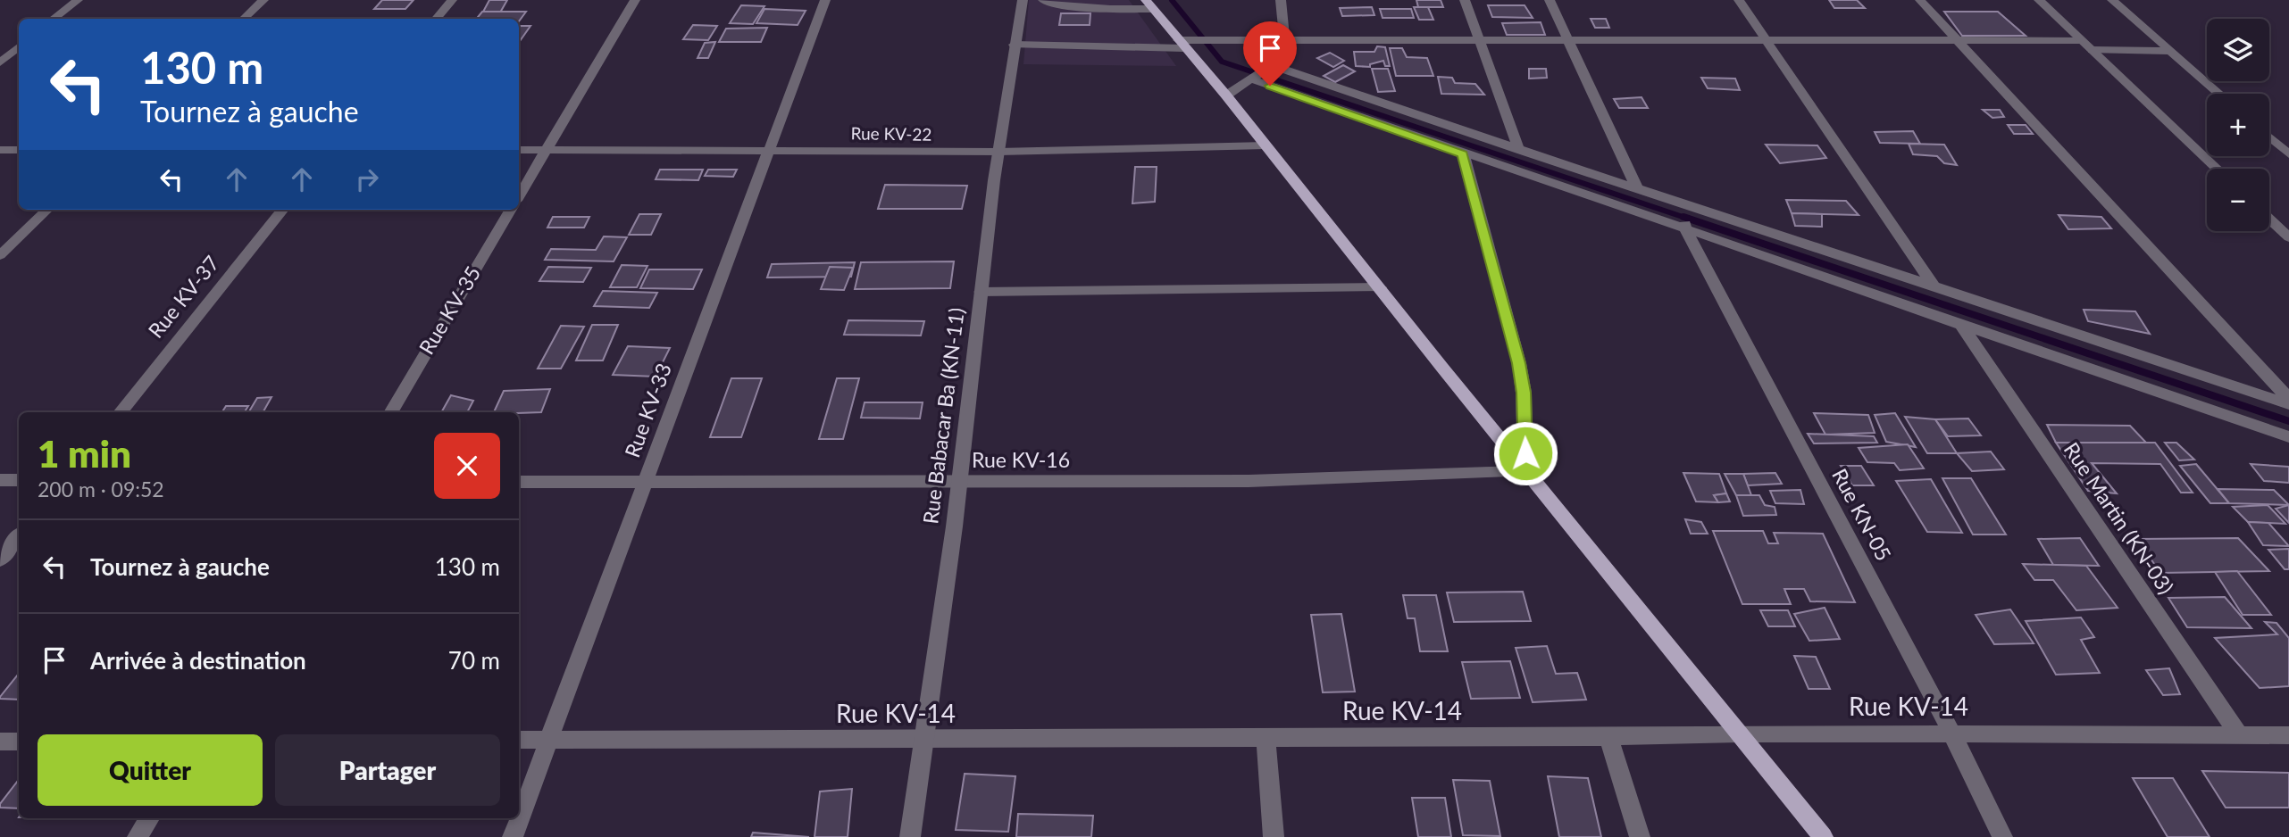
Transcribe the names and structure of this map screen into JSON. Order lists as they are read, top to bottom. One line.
{"streets":{"street":["Rue KV-22","Rue KV-37","Rue KV-35","Rue KV-33","Rue Babacar Ba (KN-11)","Rue KV-16","Rue KN-05","Rue Martin (KN-03)","Rue KV-14"]},"crossings":[["Rue KV-22","Rue KV-33"],["Rue KV-22","Rue Babacar Ba (KN-11)"],["Rue KV-33","Rue KV-16"],["Rue KV-33","Rue KV-14"],["Rue Babacar Ba (KN-11)","Rue KV-16"],["Rue Babacar Ba (KN-11)","Rue KV-14"],["Rue KN-05","Rue KV-14"],["Rue Martin (KN-03)","Rue KV-14"]],"page":{"map_buttons":["+","−"],"turn":["130 m","Tournez à gauche"],"heading":["1 min","200 m · 09:52"],"list":[{"name":"Tournez à gauche","value":"130 m"},{"name":"Arrivée à destination","value":"70 m"}],"buttons":["Quitter","Partager"]}}
